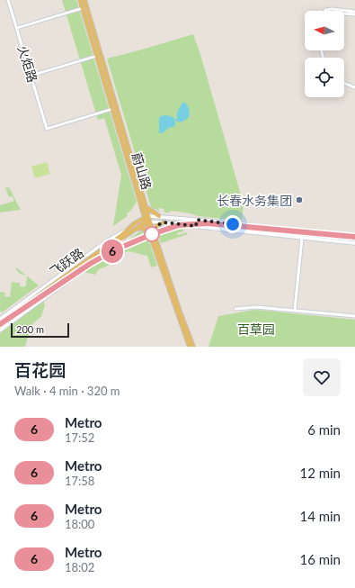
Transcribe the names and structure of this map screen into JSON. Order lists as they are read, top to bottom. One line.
{"streets":{"main road":["蔚山路","飞跃路"],"street":["火炬路"]},"crossings":[["蔚山路","飞跃路"]],"parks":["百草园"],"places":["长春水务集团"],"lines":["metro line 6"],"scale_bar":"200 m","north":"left","page":{"on_map":"6","scale":"200 m","heading":["百花园","Walk · 4 min · 320 m"],"list":[{"mark":"6","name":"Metro","note":"17:52","value":"6 min"},{"mark":"6","name":"Metro","note":"17:58","value":"12 min"},{"mark":"6","name":"Metro","note":"18:00","value":"14 min"},{"mark":"6","name":"Metro","note":"18:02","value":"16 min"}]}}
